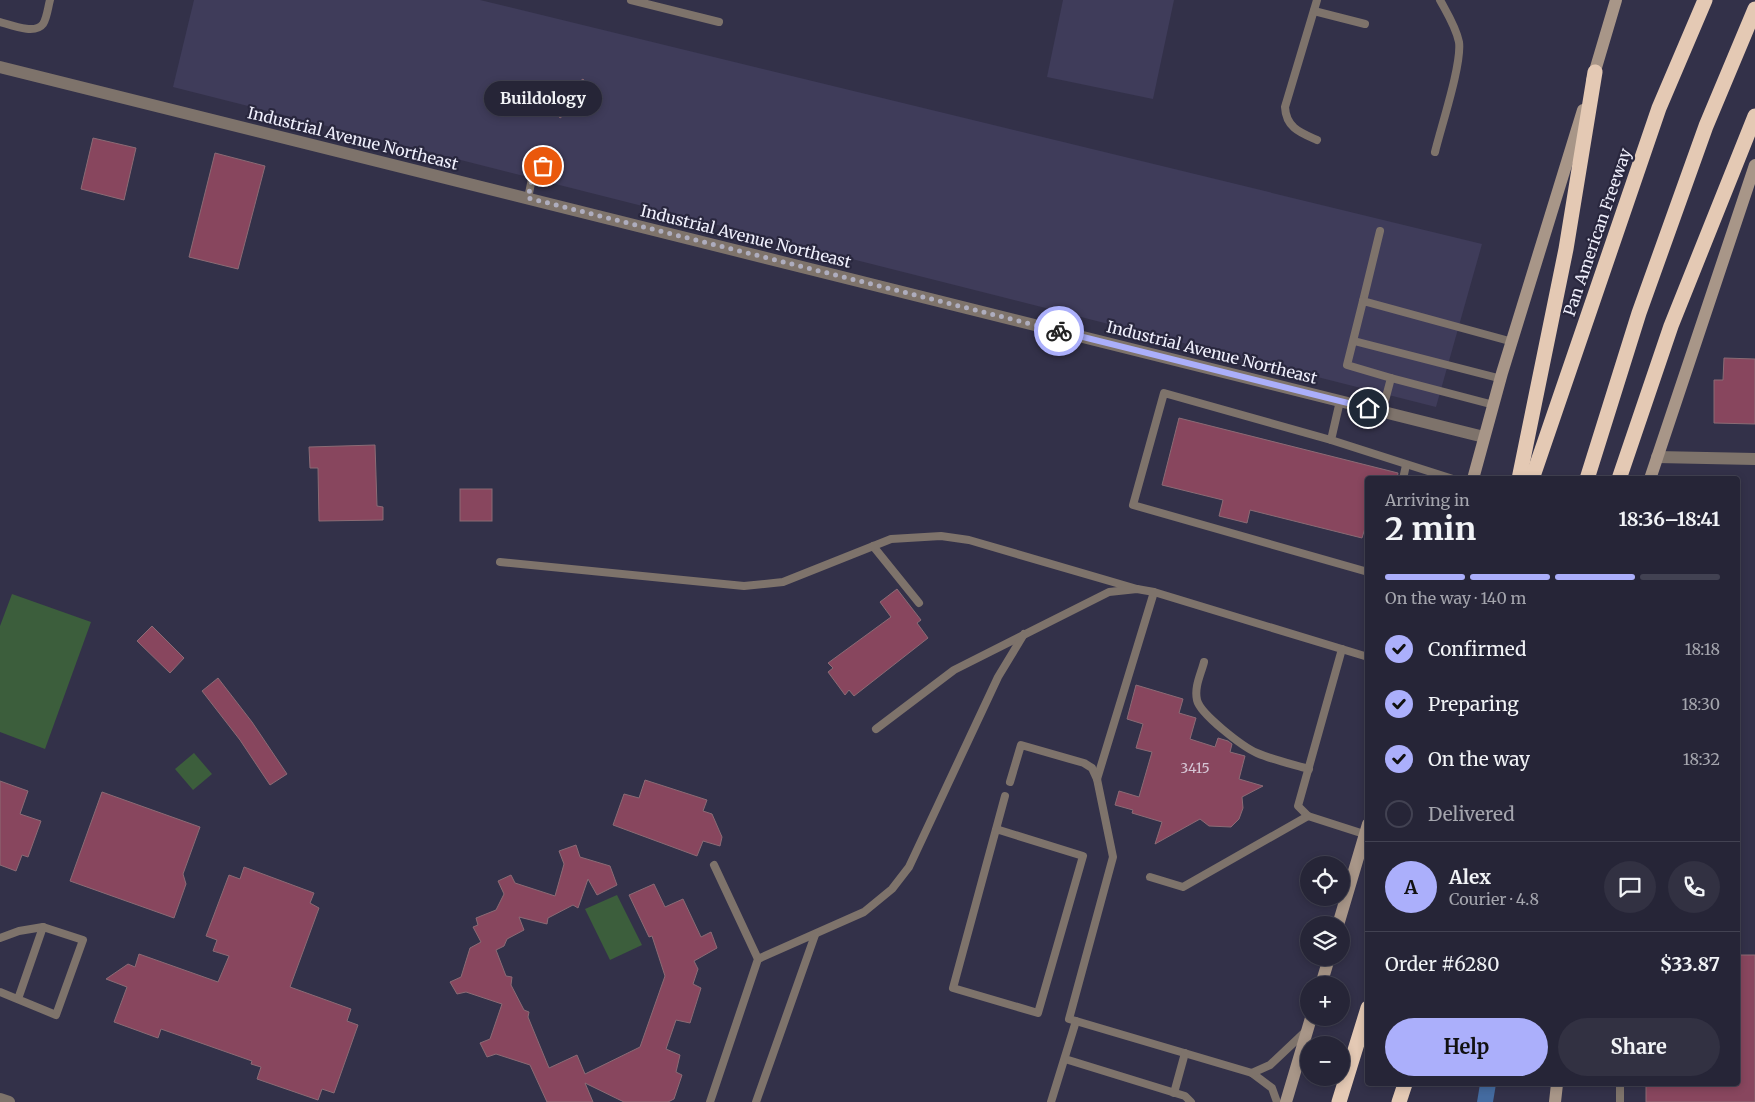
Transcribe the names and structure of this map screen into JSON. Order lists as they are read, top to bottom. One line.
{"streets":{"highway":["Pan American Freeway"],"street":["Industrial Avenue Northeast"]},"places":["Buildology"],"house_numbers":["3415"],"page":{"bubble":"Buildology","heading":["2 min","Arriving in","18:36–18:41"],"panel":["Alex","Courier · 4.8","Order #6280","$33.87"],"bar":"On the way · 140 m","list":[["Confirmed","18:18"],["Preparing","18:30"],["On the way","18:32"],"Delivered"],"map_buttons":["+","−"],"round":"A","buttons":["Help","Share"]}}
